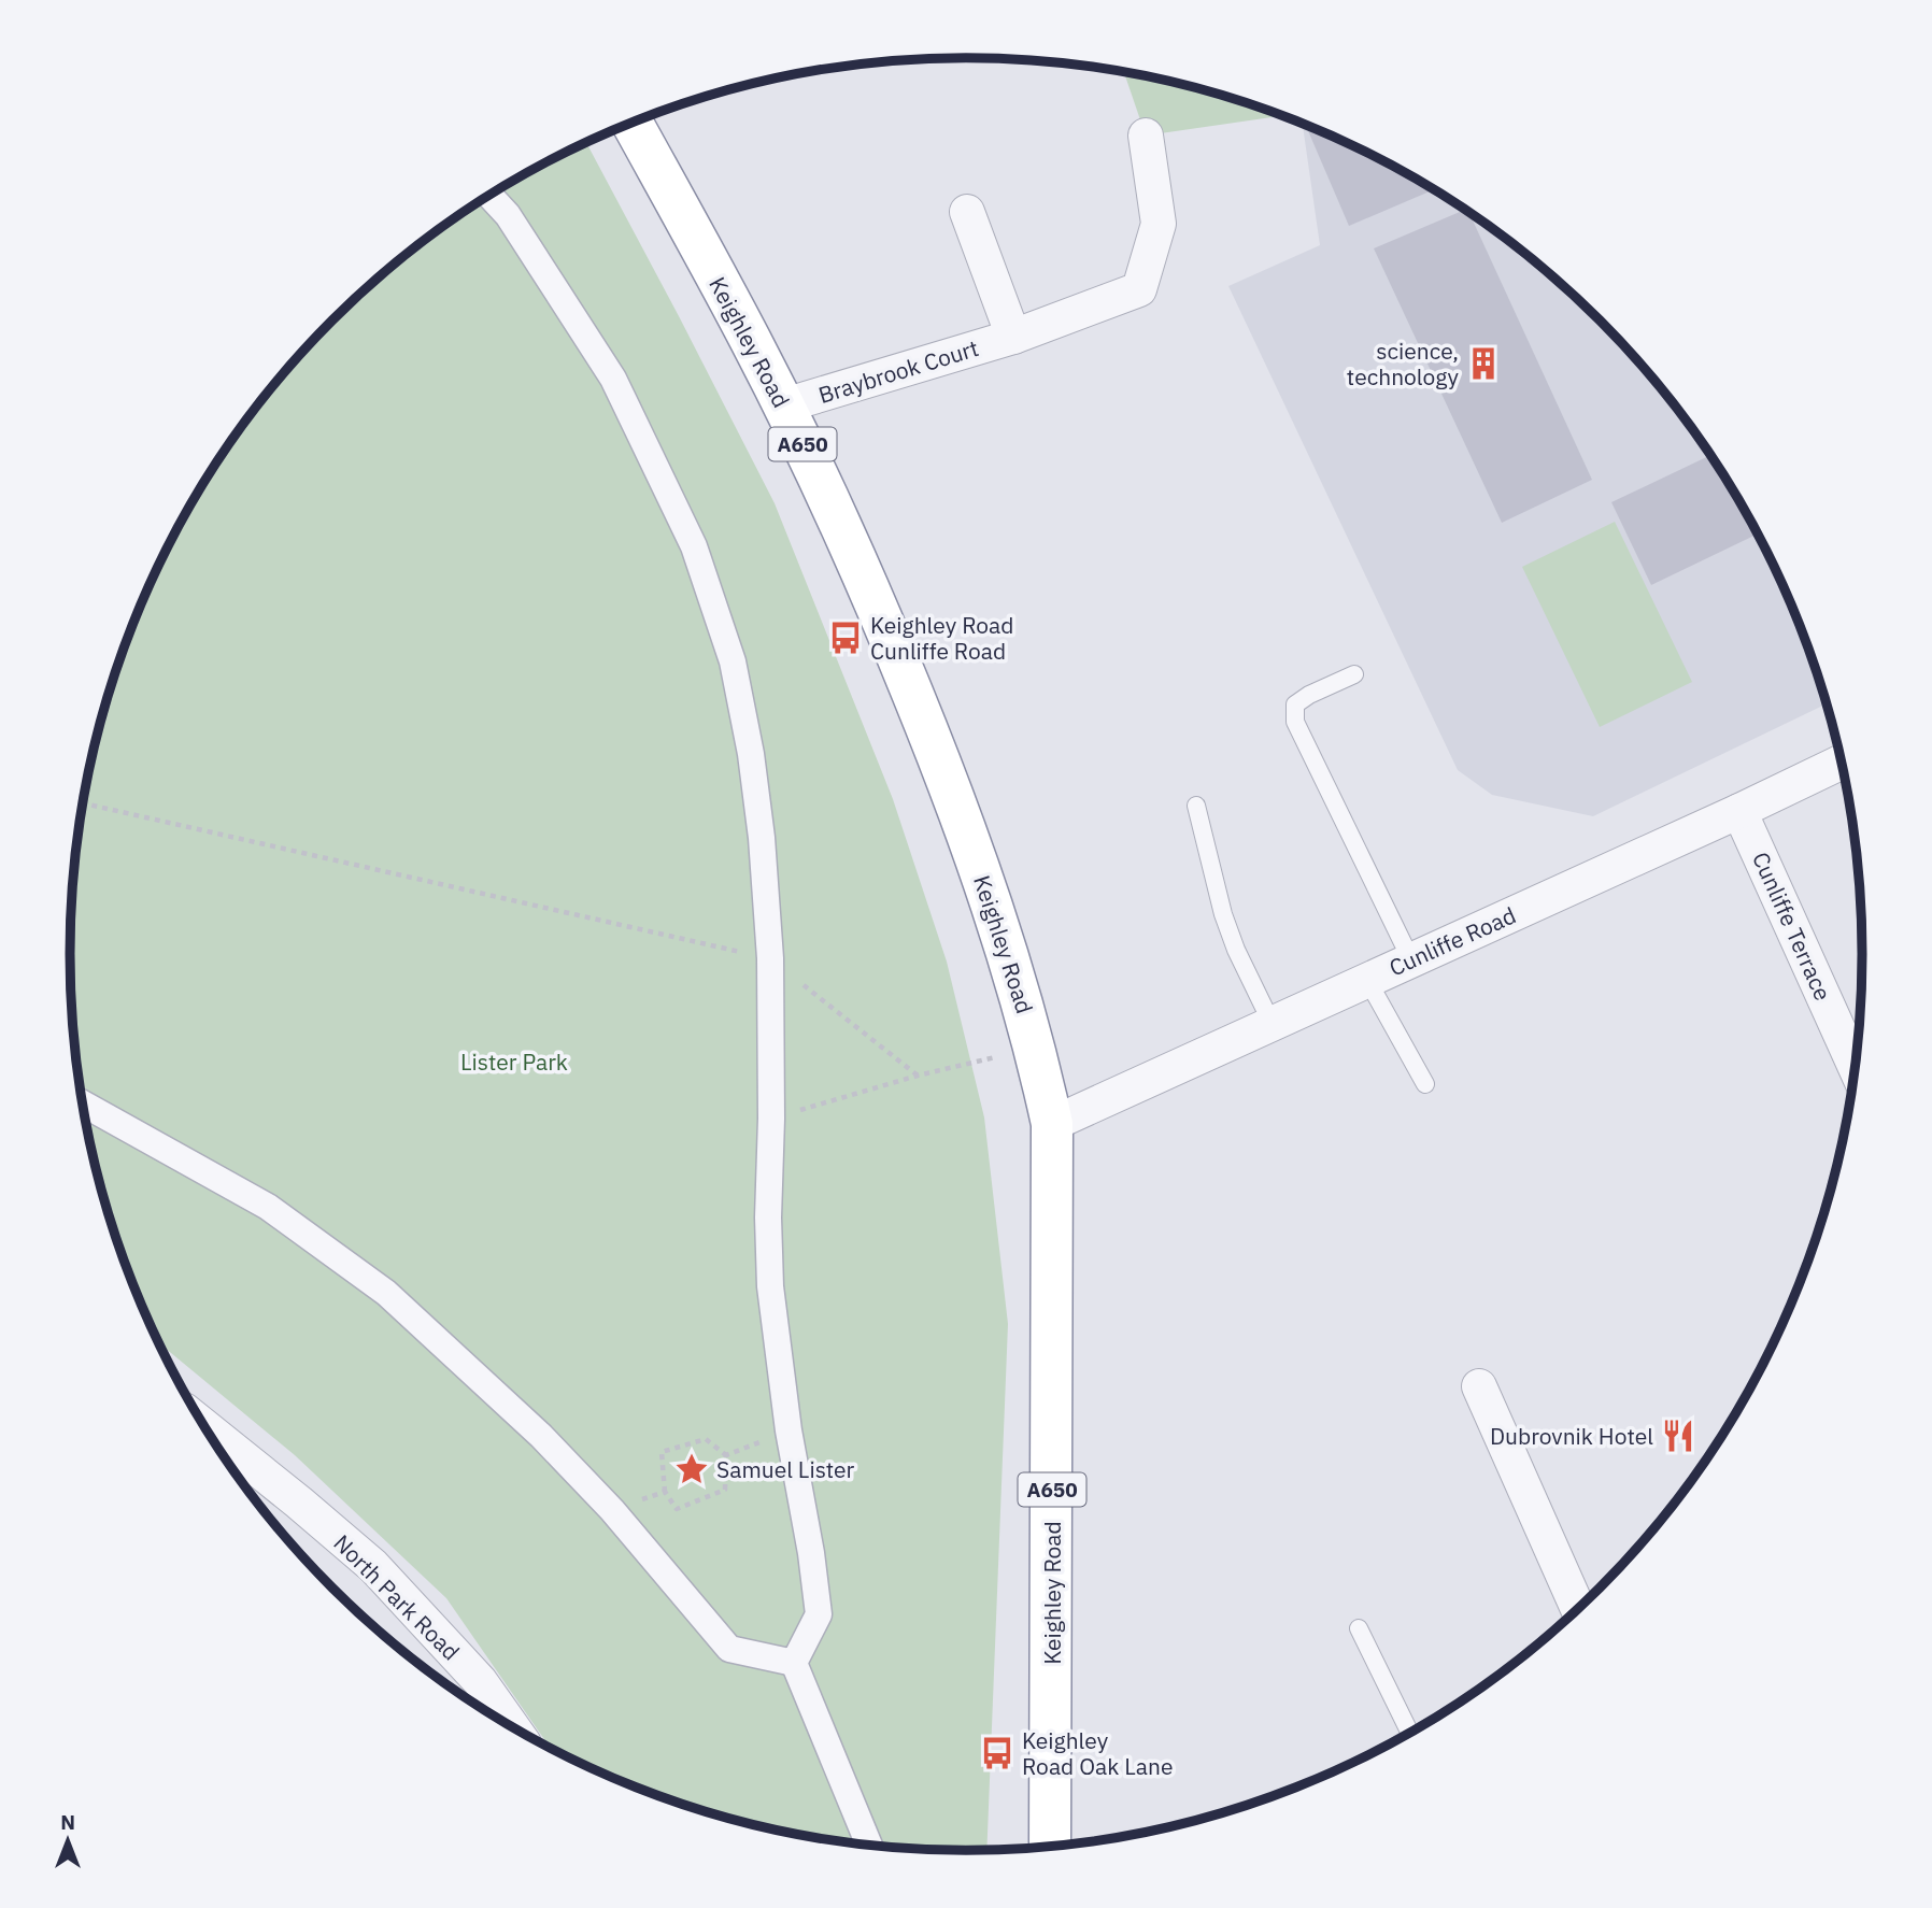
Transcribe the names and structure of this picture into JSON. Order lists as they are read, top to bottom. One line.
{"streets":{"highway":["Keighley Road","A650"],"street":["Braybrook Court","Cunliffe Terrace","Cunliffe Road","North Park Road"]},"crossings":[["Keighley Road","Braybrook Court"],["Keighley Road","Cunliffe Road"],["Cunliffe Terrace","Cunliffe Road"]],"parks":["Lister Park"],"places":{"building":["science, technology"],"bus stop":["Keighley Road Cunliffe Road","Keighley Road Oak Lane"],"restaurant":["Dubrovnik Hotel"],"place":["Samuel Lister"]},"north":"top"}
